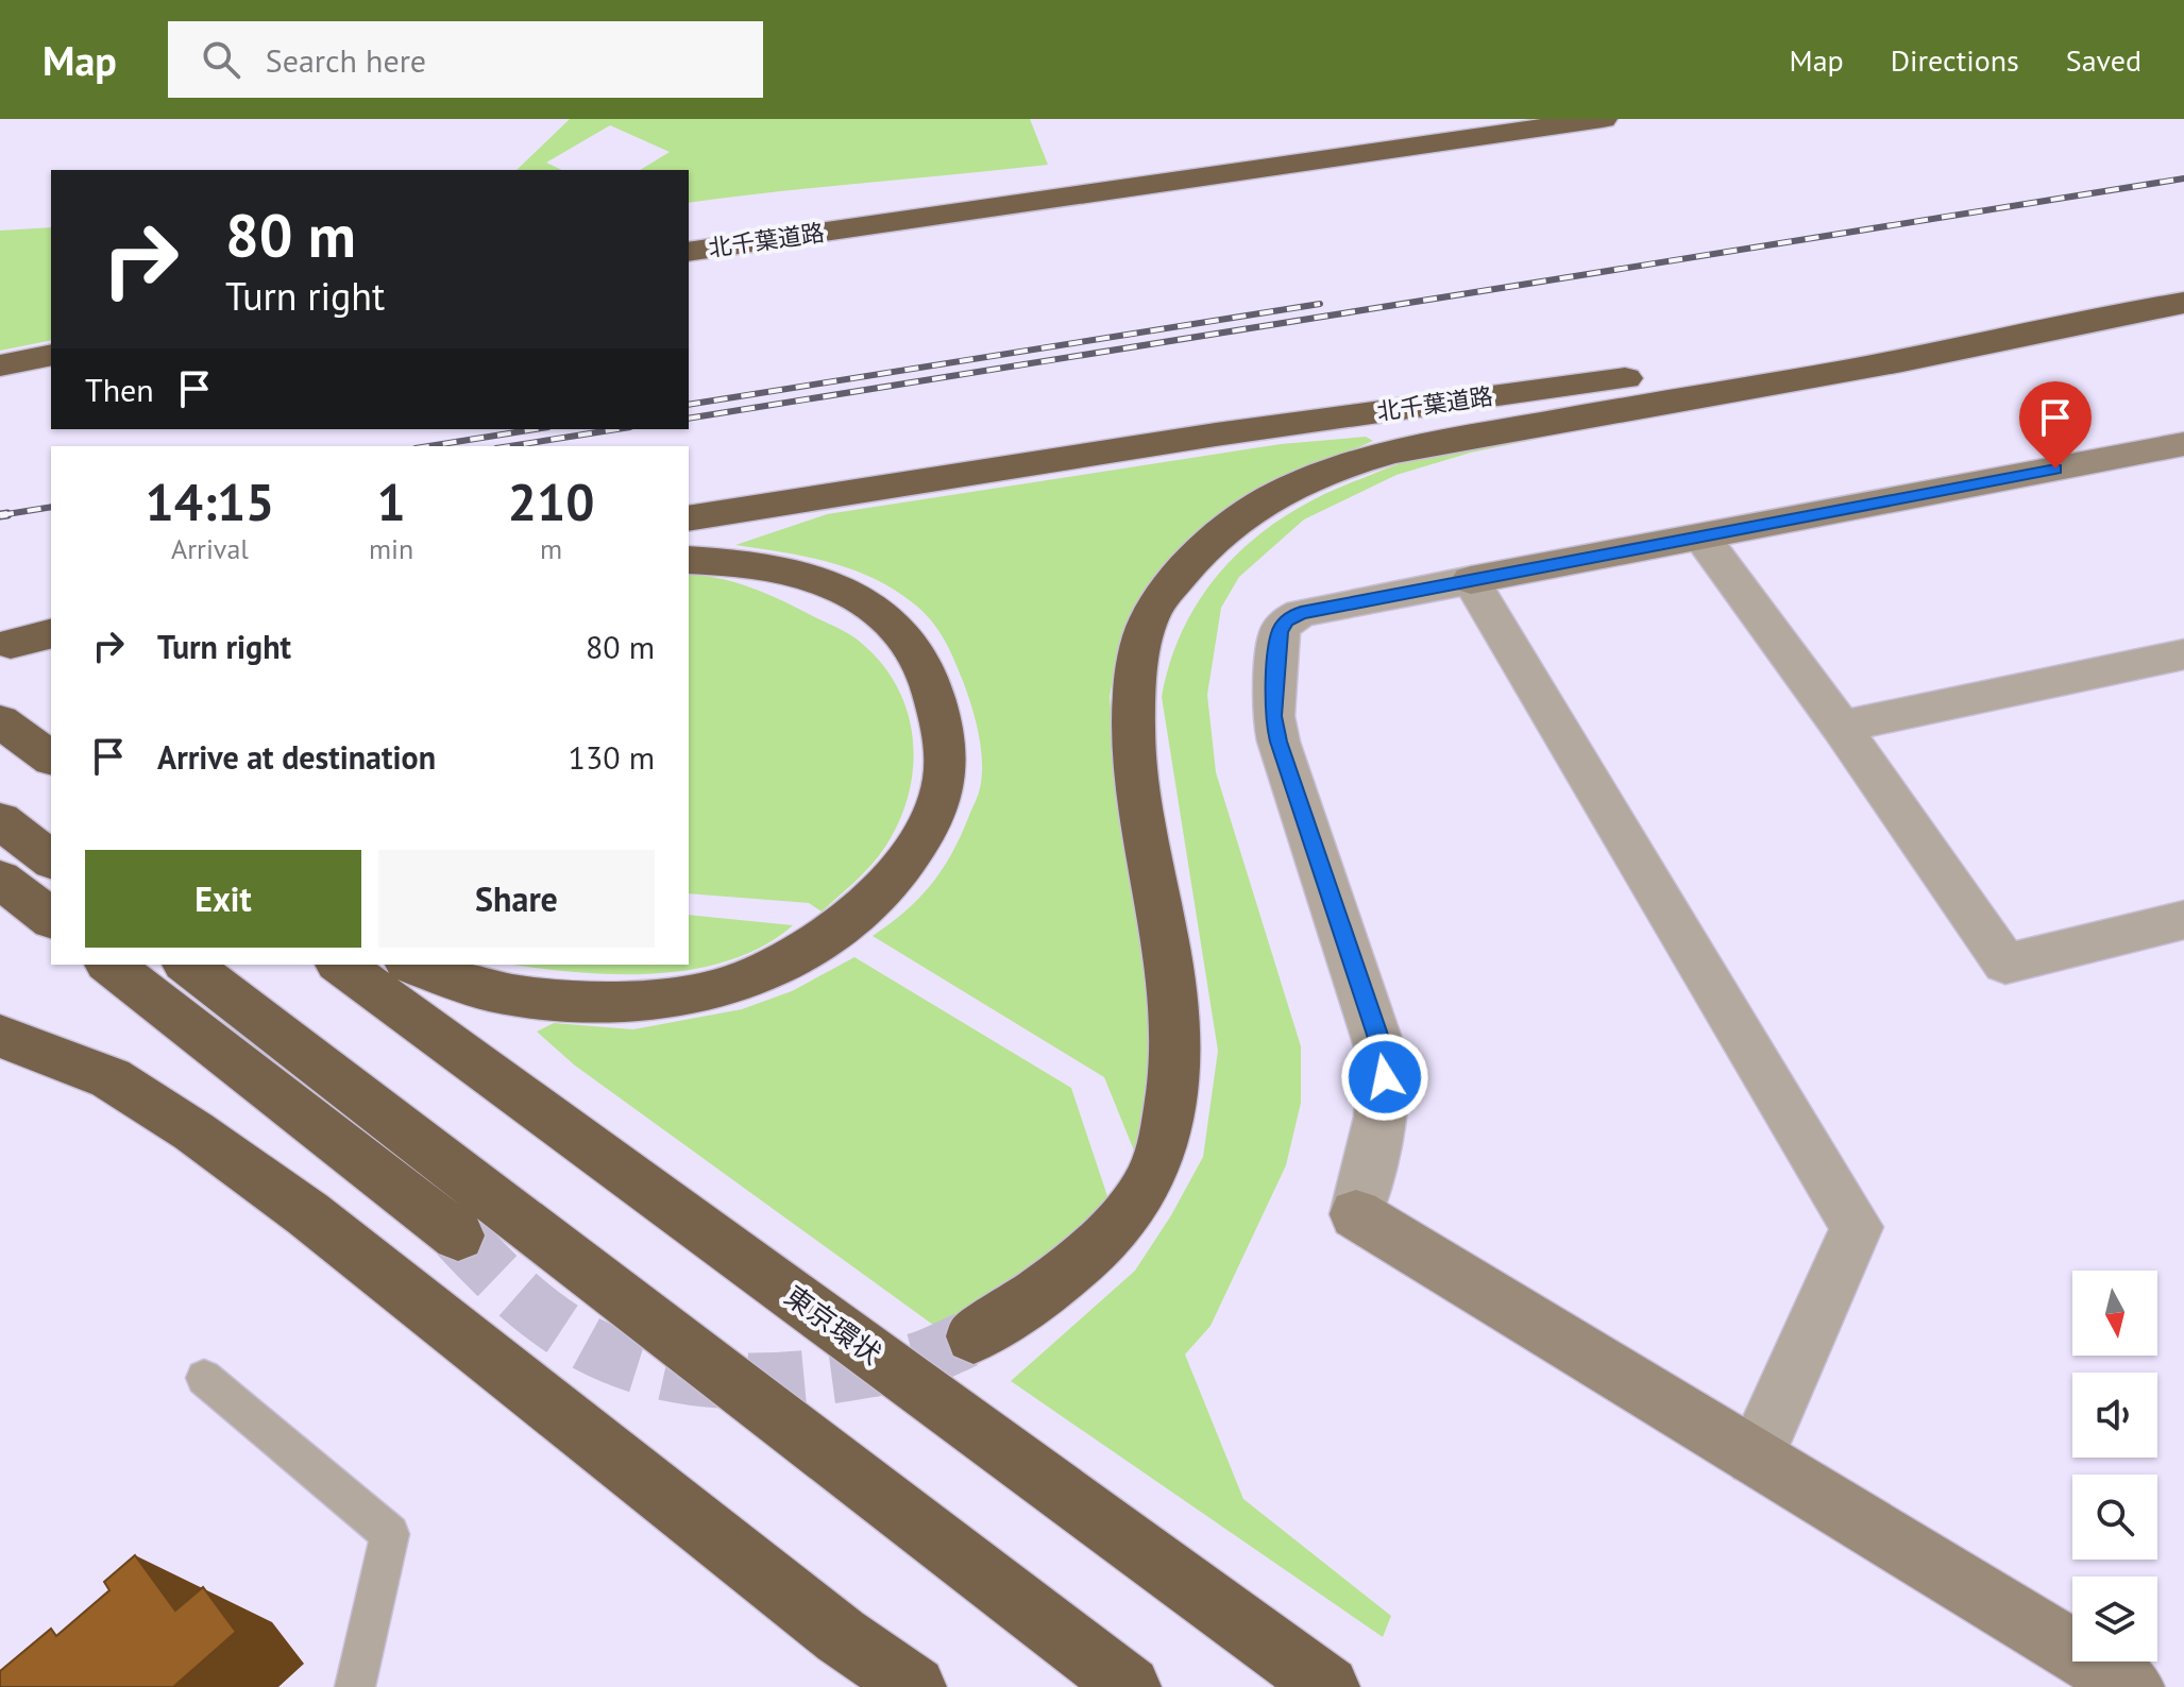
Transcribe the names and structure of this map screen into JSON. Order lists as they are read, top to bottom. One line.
{"streets":{"highway":["北千葉道路","東京環状"]},"north":"bottom","page":{"header":"Map","search":"Search here","nav":["Map","Directions","Saved"],"turn":["80 m","Turn right"],"then":"Then","eta":["14:15","Arrival","1","min","210","m"],"list":[{"name":"Turn right","value":"80 m"},{"name":"Arrive at destination","value":"130 m"}],"buttons":["Exit","Share"]}}
